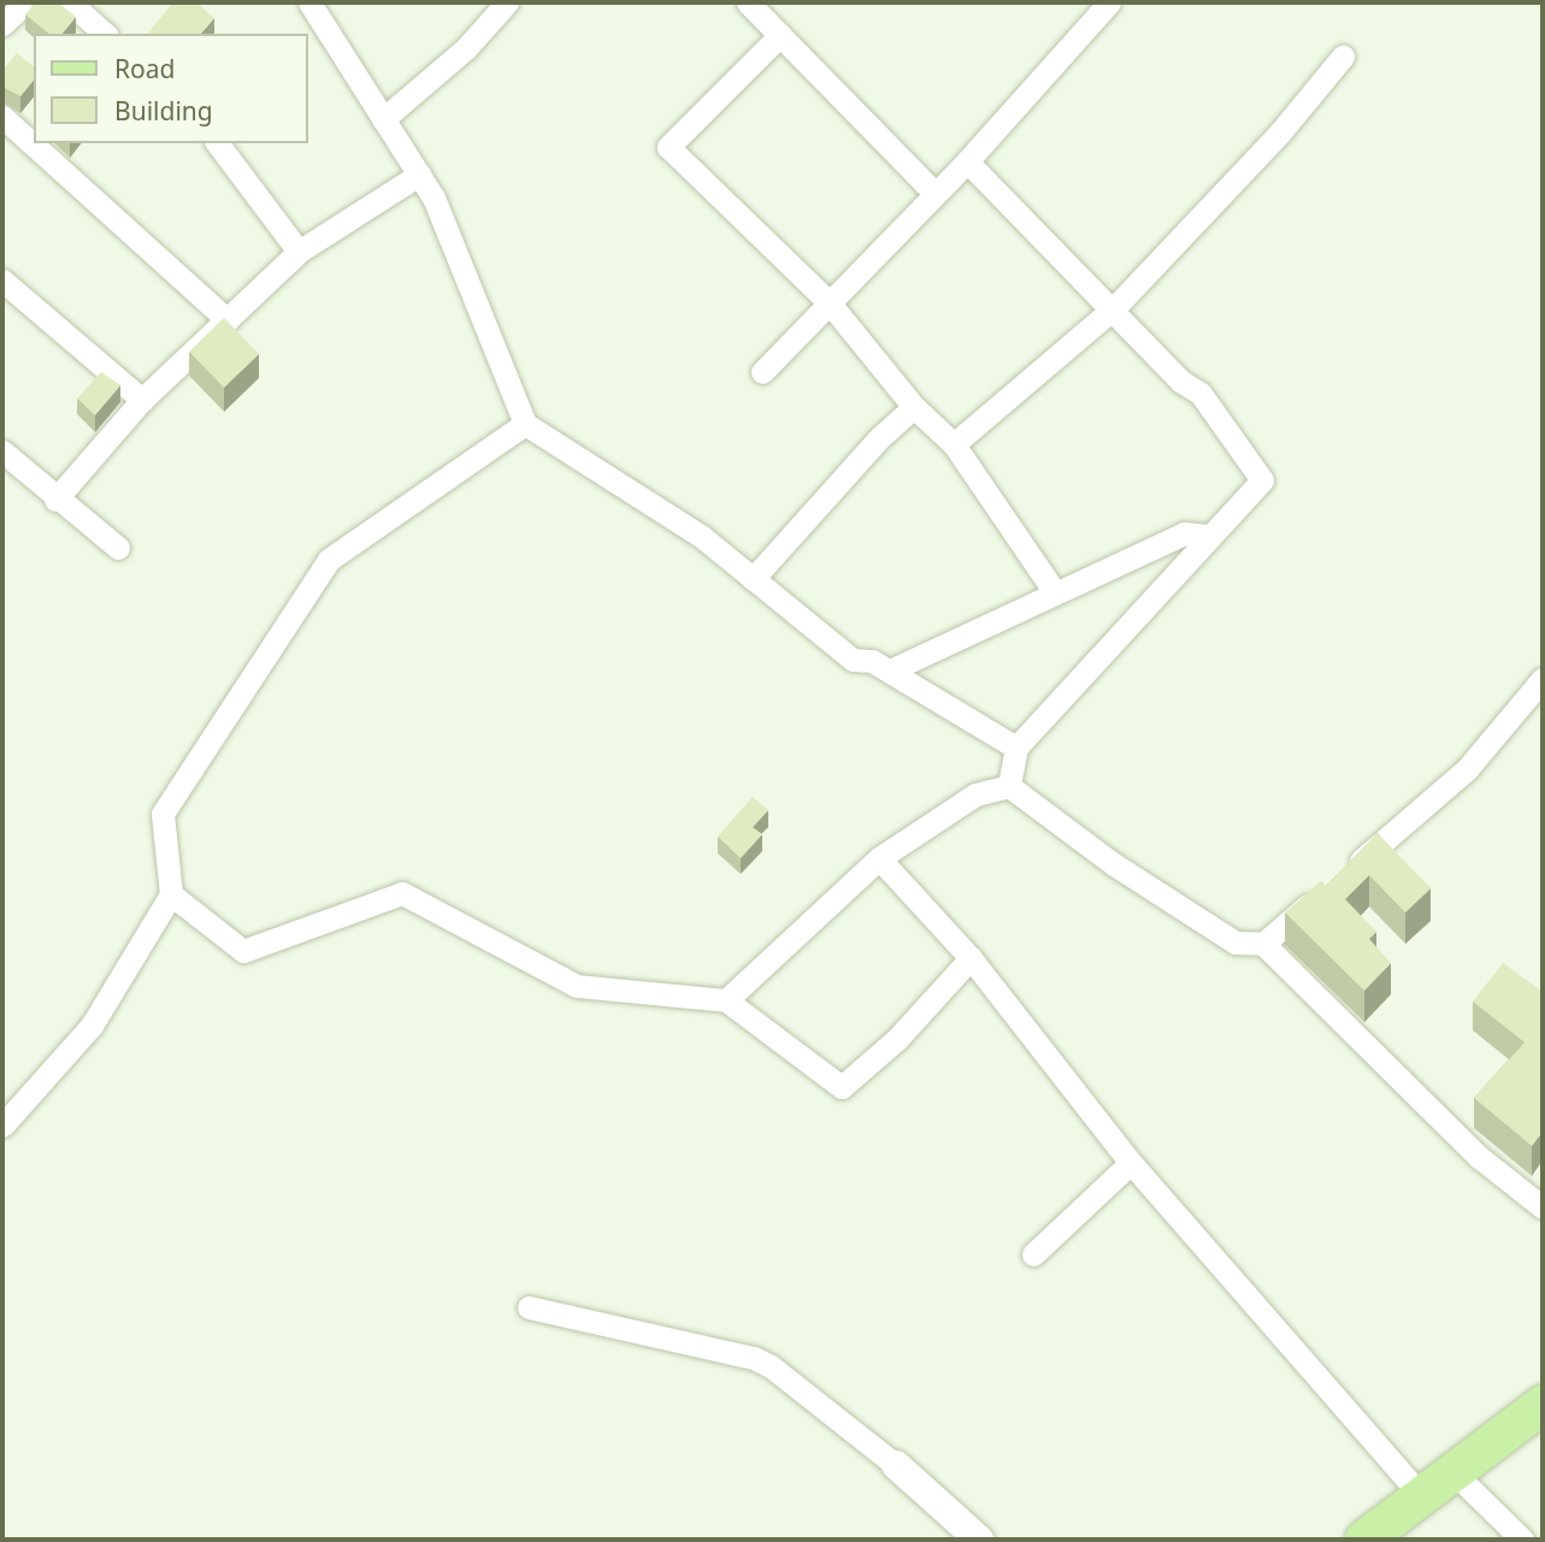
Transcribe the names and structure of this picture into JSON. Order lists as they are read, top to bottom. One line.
{"legend":["Road","Building"]}
